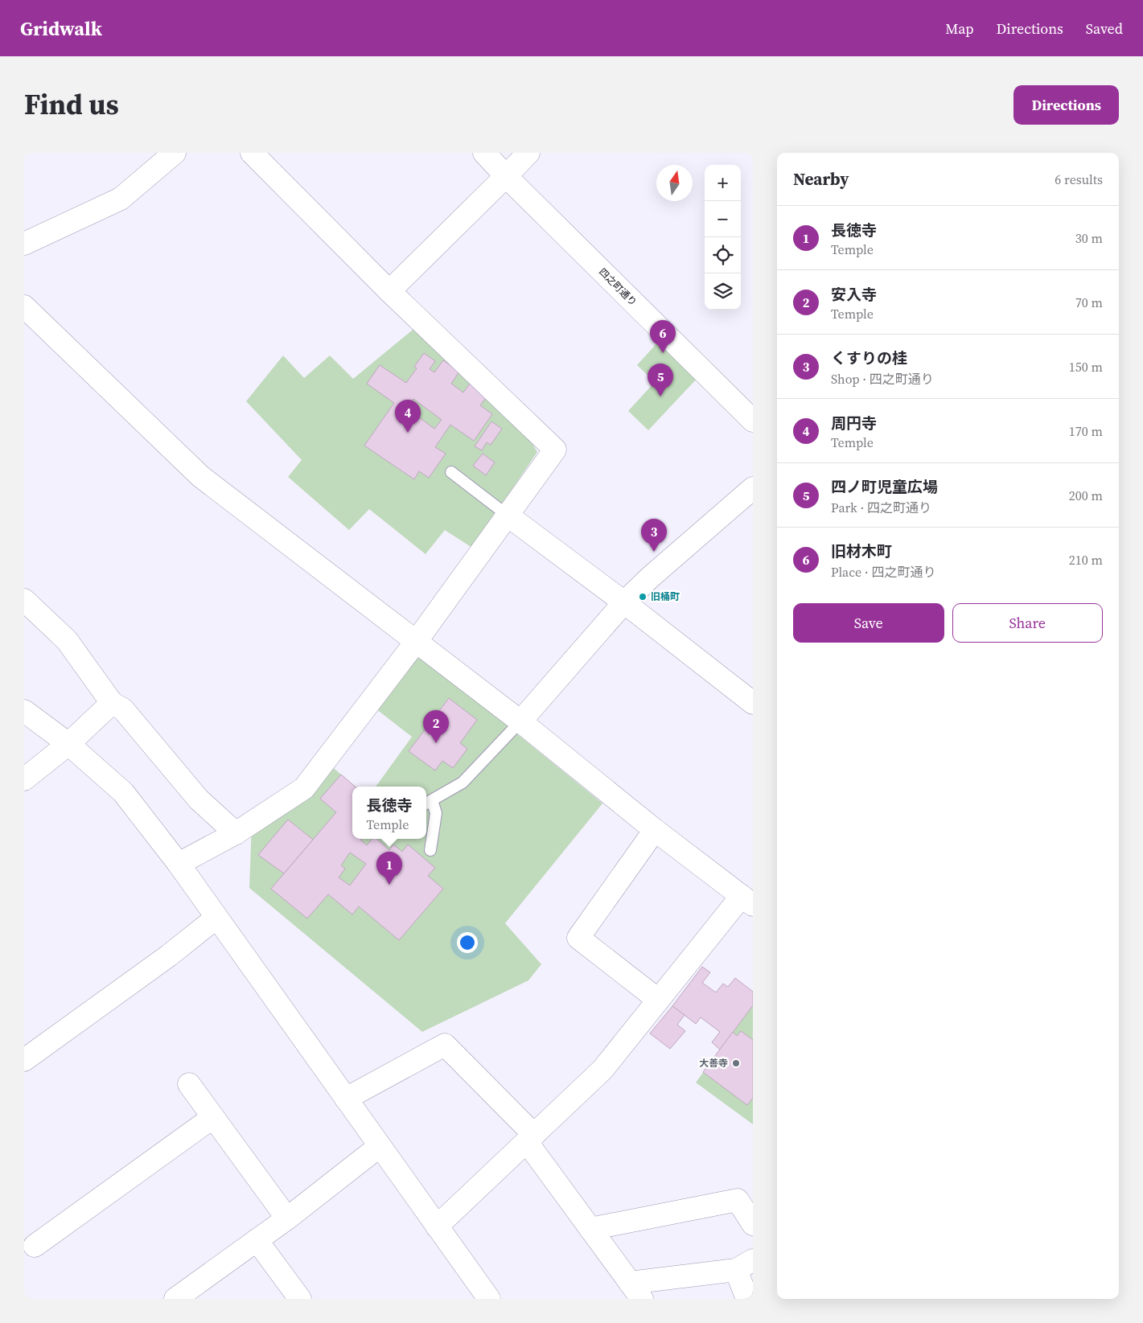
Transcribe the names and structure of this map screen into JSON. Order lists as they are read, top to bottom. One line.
{"streets":{"street":["四之町通り"]},"places":["旧桶町","大善寺"],"north":"top","page":{"header":"Gridwalk","nav":["Map","Directions","Saved"],"title":"Find us","buttons":["Directions",["Save","Share"]],"heading":["Nearby","6 results"],"map_buttons":["+","−"],"list":[{"mark":"1","name":"長徳寺","note":"Temple","value":"30 m"},{"mark":"2","name":"安入寺","note":"Temple","value":"70 m"},{"mark":"3","name":"くすりの桂","note":"Shop · 四之町通り","value":"150 m"},{"mark":"4","name":"周円寺","note":"Temple","value":"170 m"},{"mark":"5","name":"四ノ町児童広場","note":"Park · 四之町通り","value":"200 m"},{"mark":"6","name":"旧材木町","note":"Place · 四之町通り","value":"210 m"}],"pins":["6","5","4","3","2","1"],"popup":["長徳寺","Temple"]}}
